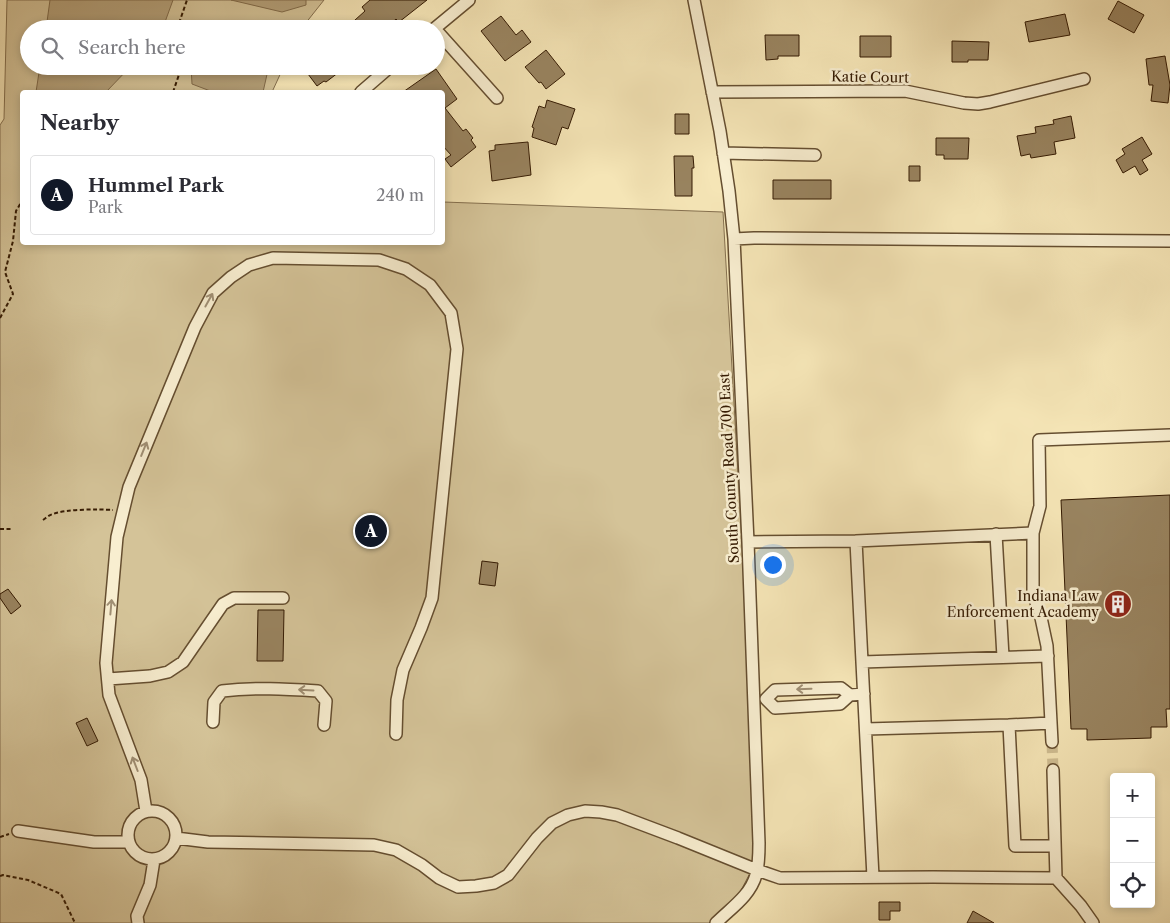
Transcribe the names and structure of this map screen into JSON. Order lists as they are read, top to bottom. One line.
{"streets":{"street":["Katie Court","South County Road 700 East"]},"crossings":[["Katie Court","South County Road 700 East"]],"places":{"building":["Indiana Law Enforcement Academy"]},"page":{"search":"Search here","heading":"Nearby","list":[{"mark":"A","name":"Hummel Park","note":"Park","value":"240 m"}],"pins":"A","map_buttons":["+","−"]}}
